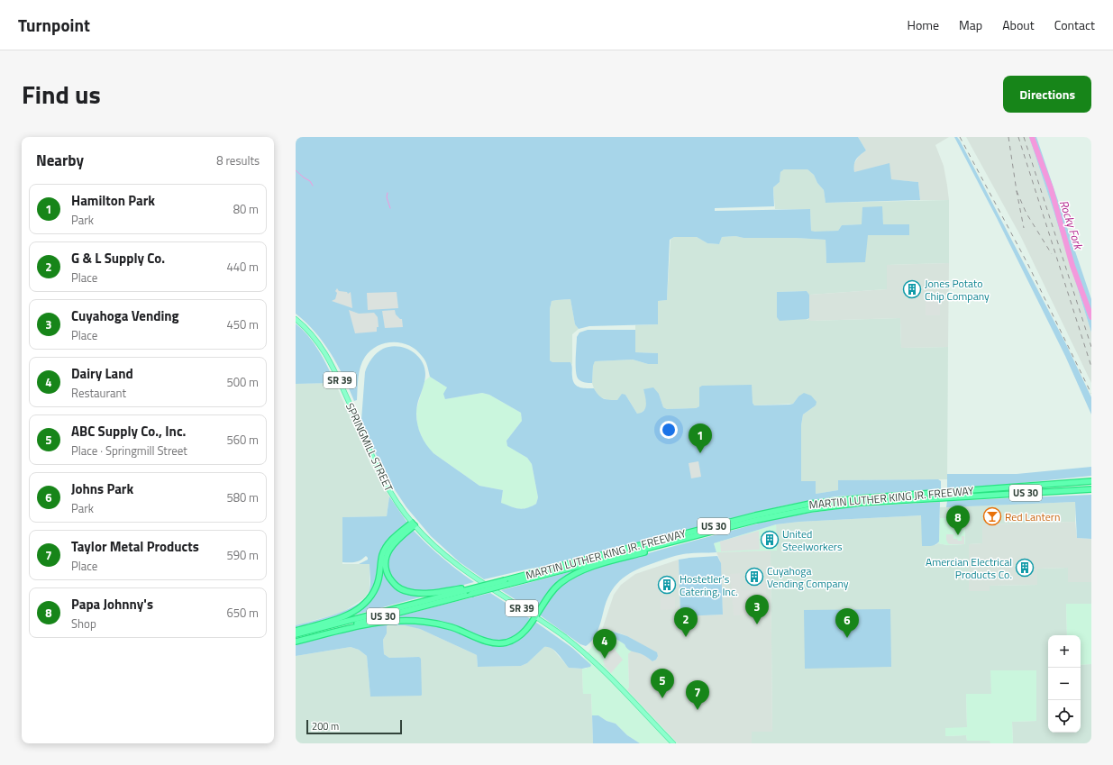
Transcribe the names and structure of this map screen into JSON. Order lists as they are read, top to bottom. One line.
{"streets":{"highway":["US 30","MARTIN LUTHER KING JR. FREEWAY"],"main road":["SR 39","SPRINGMILL STREET"]},"water":["Rocky Fork"],"places":{"building":["Jones Potato Chip Company","United Steelworkers","Amercian Electrical Products Co.","Cuyahoga Vending Company","Hostetler's Catering, Inc."],"bar":["Red Lantern"]},"scale_bar":"200 m","page":{"header":"Turnpoint","nav":["Home","Map","About","Contact"],"title":"Find us","buttons":"Directions","heading":["Nearby","8 results"],"list":[{"mark":"1","name":"Hamilton Park","note":"Park","value":"80 m"},{"mark":"2","name":"G & L Supply Co.","note":"Place","value":"440 m"},{"mark":"3","name":"Cuyahoga Vending","note":"Place","value":"450 m"},{"mark":"4","name":"Dairy Land","note":"Restaurant","value":"500 m"},{"mark":"5","name":"ABC Supply Co., Inc.","note":"Place · Springmill Street","value":"560 m"},{"mark":"6","name":"Johns Park","note":"Park","value":"580 m"},{"mark":"7","name":"Taylor Metal Products","note":"Place","value":"590 m"},{"mark":"8","name":"Papa Johnny's","note":"Shop","value":"650 m"}],"pins":["1","8","3","2","6","4","5","7"],"map_buttons":["+","−"],"scale":"200 m"}}
